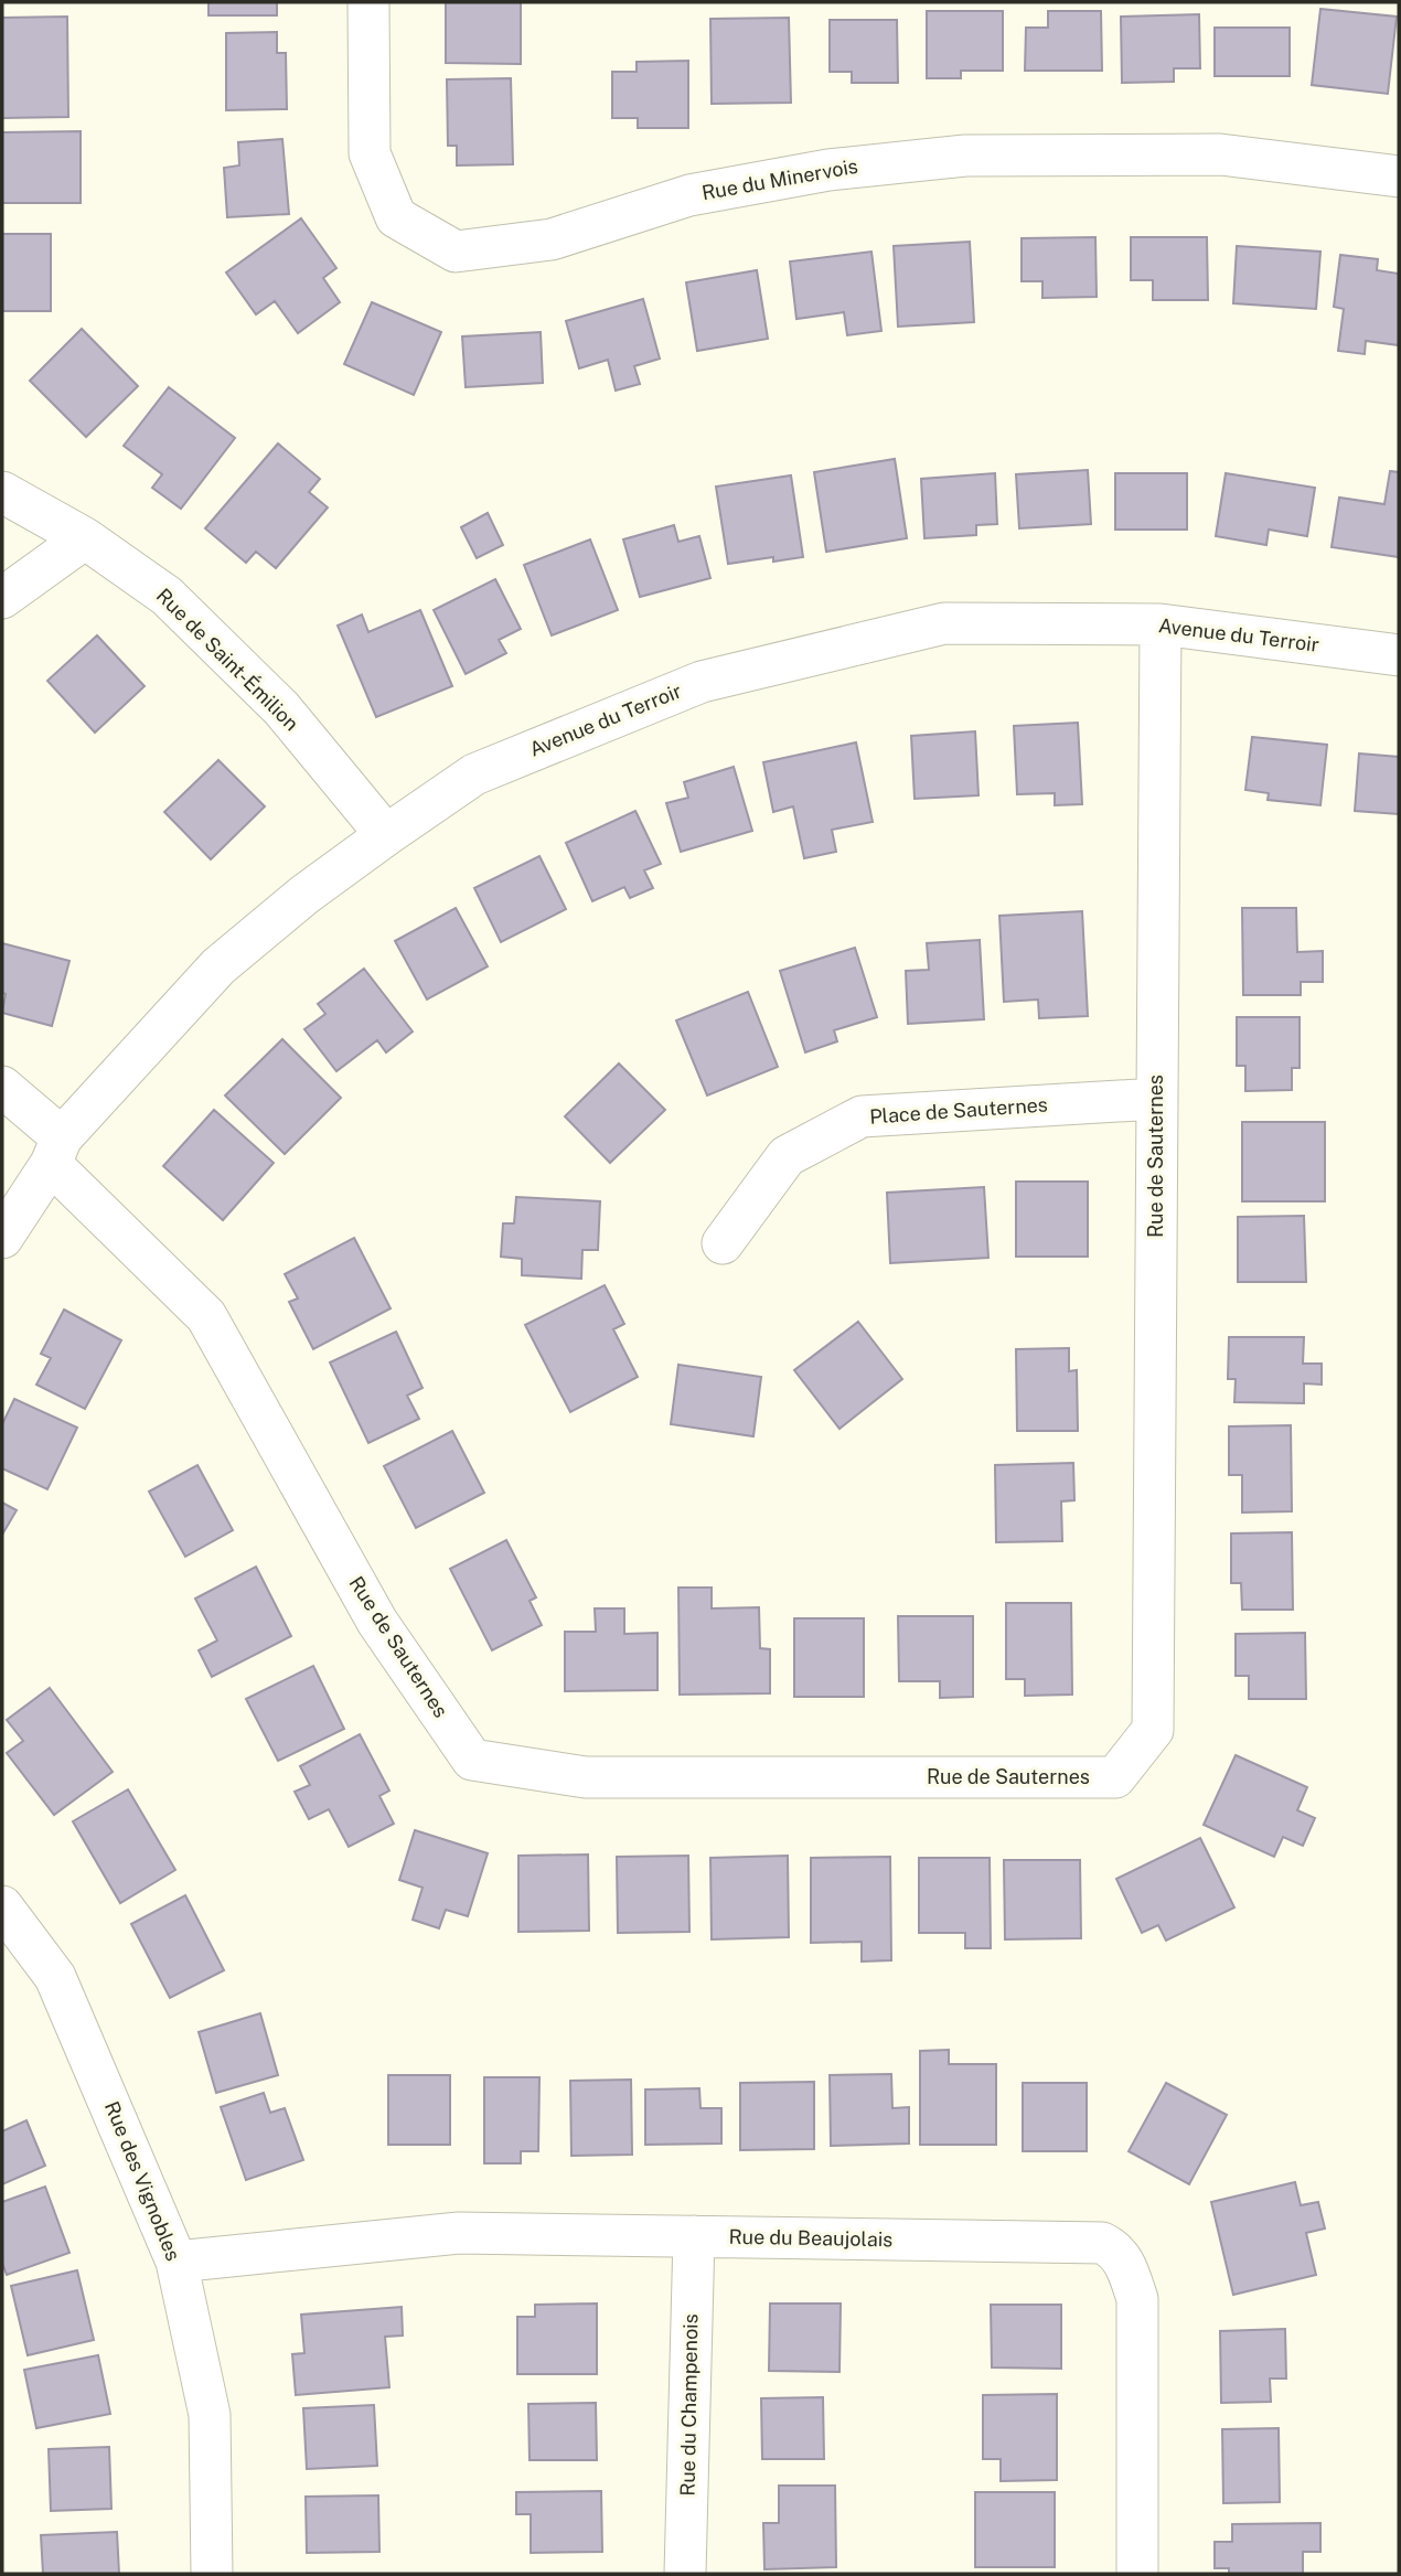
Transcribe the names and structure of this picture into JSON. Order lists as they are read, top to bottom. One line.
{"streets":{"street":["Rue du Minervois","Avenue du Terroir","Rue de Saint-Émilion","Place de Sauternes","Rue de Sauternes","Rue des Vignobles","Rue du Beaujolais","Rue du Champenois"]},"crossings":[["Avenue du Terroir","Rue de Saint-Émilion"],["Avenue du Terroir","Rue de Sauternes"],["Place de Sauternes","Rue de Sauternes"],["Rue des Vignobles","Rue du Beaujolais"],["Rue du Beaujolais","Rue du Champenois"]]}
